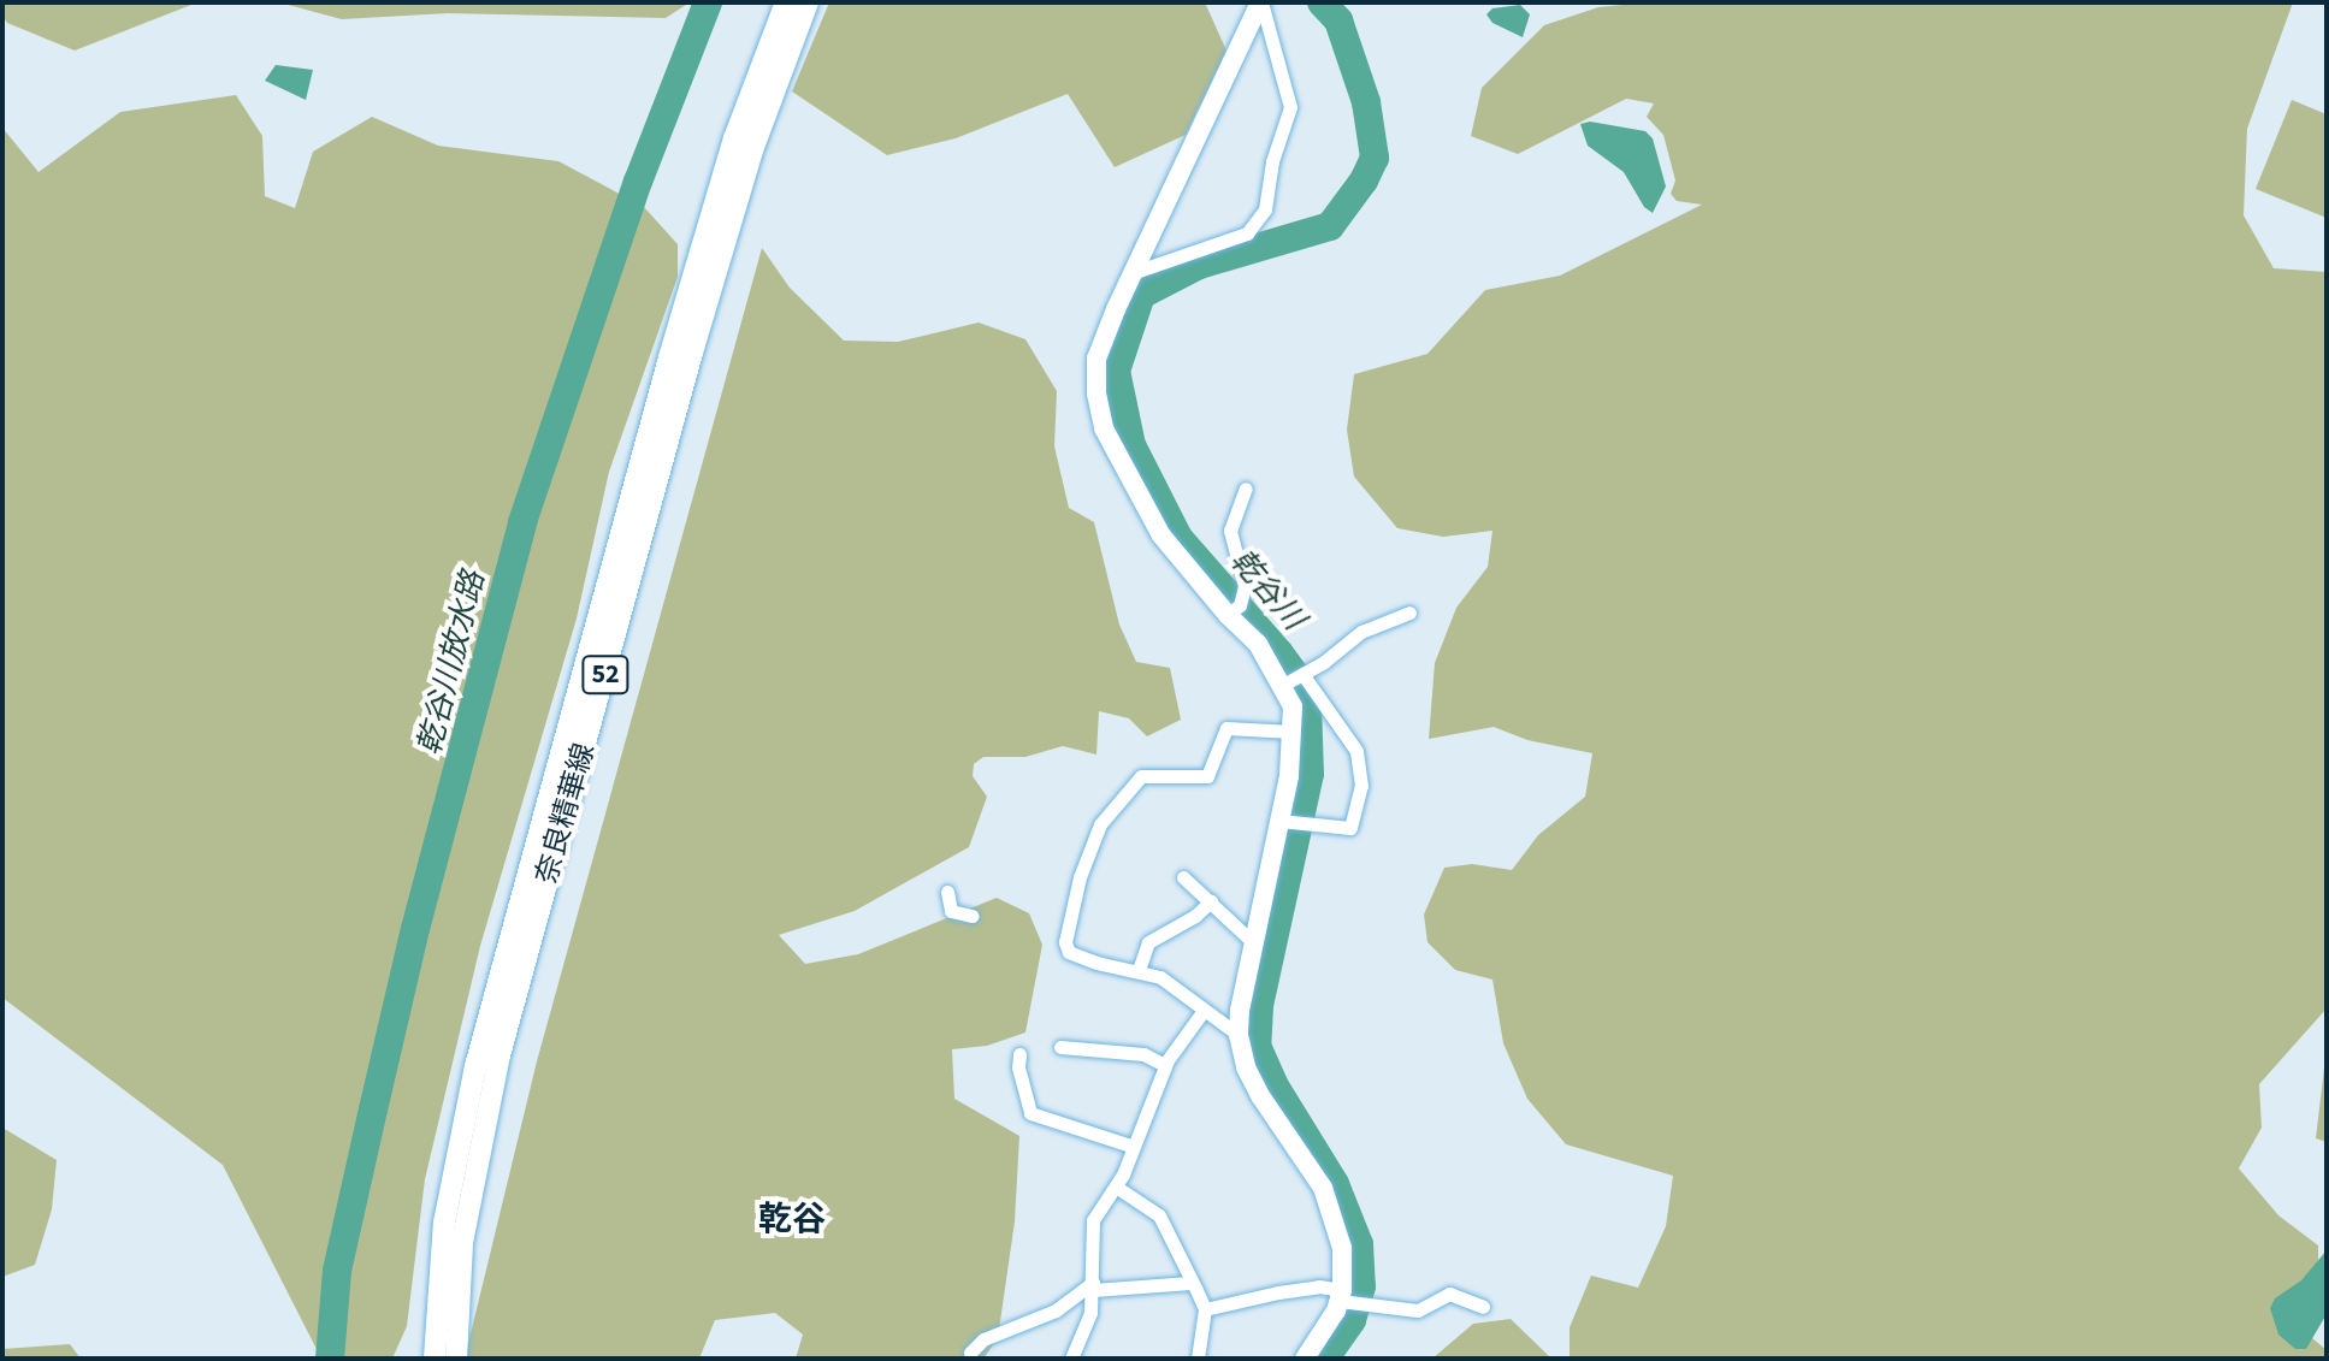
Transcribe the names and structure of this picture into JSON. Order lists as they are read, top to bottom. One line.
{"streets":{"main road":["52","奈良精華線"]},"districts":["乾谷"],"water":["乾谷川","乾谷川放水路"]}
